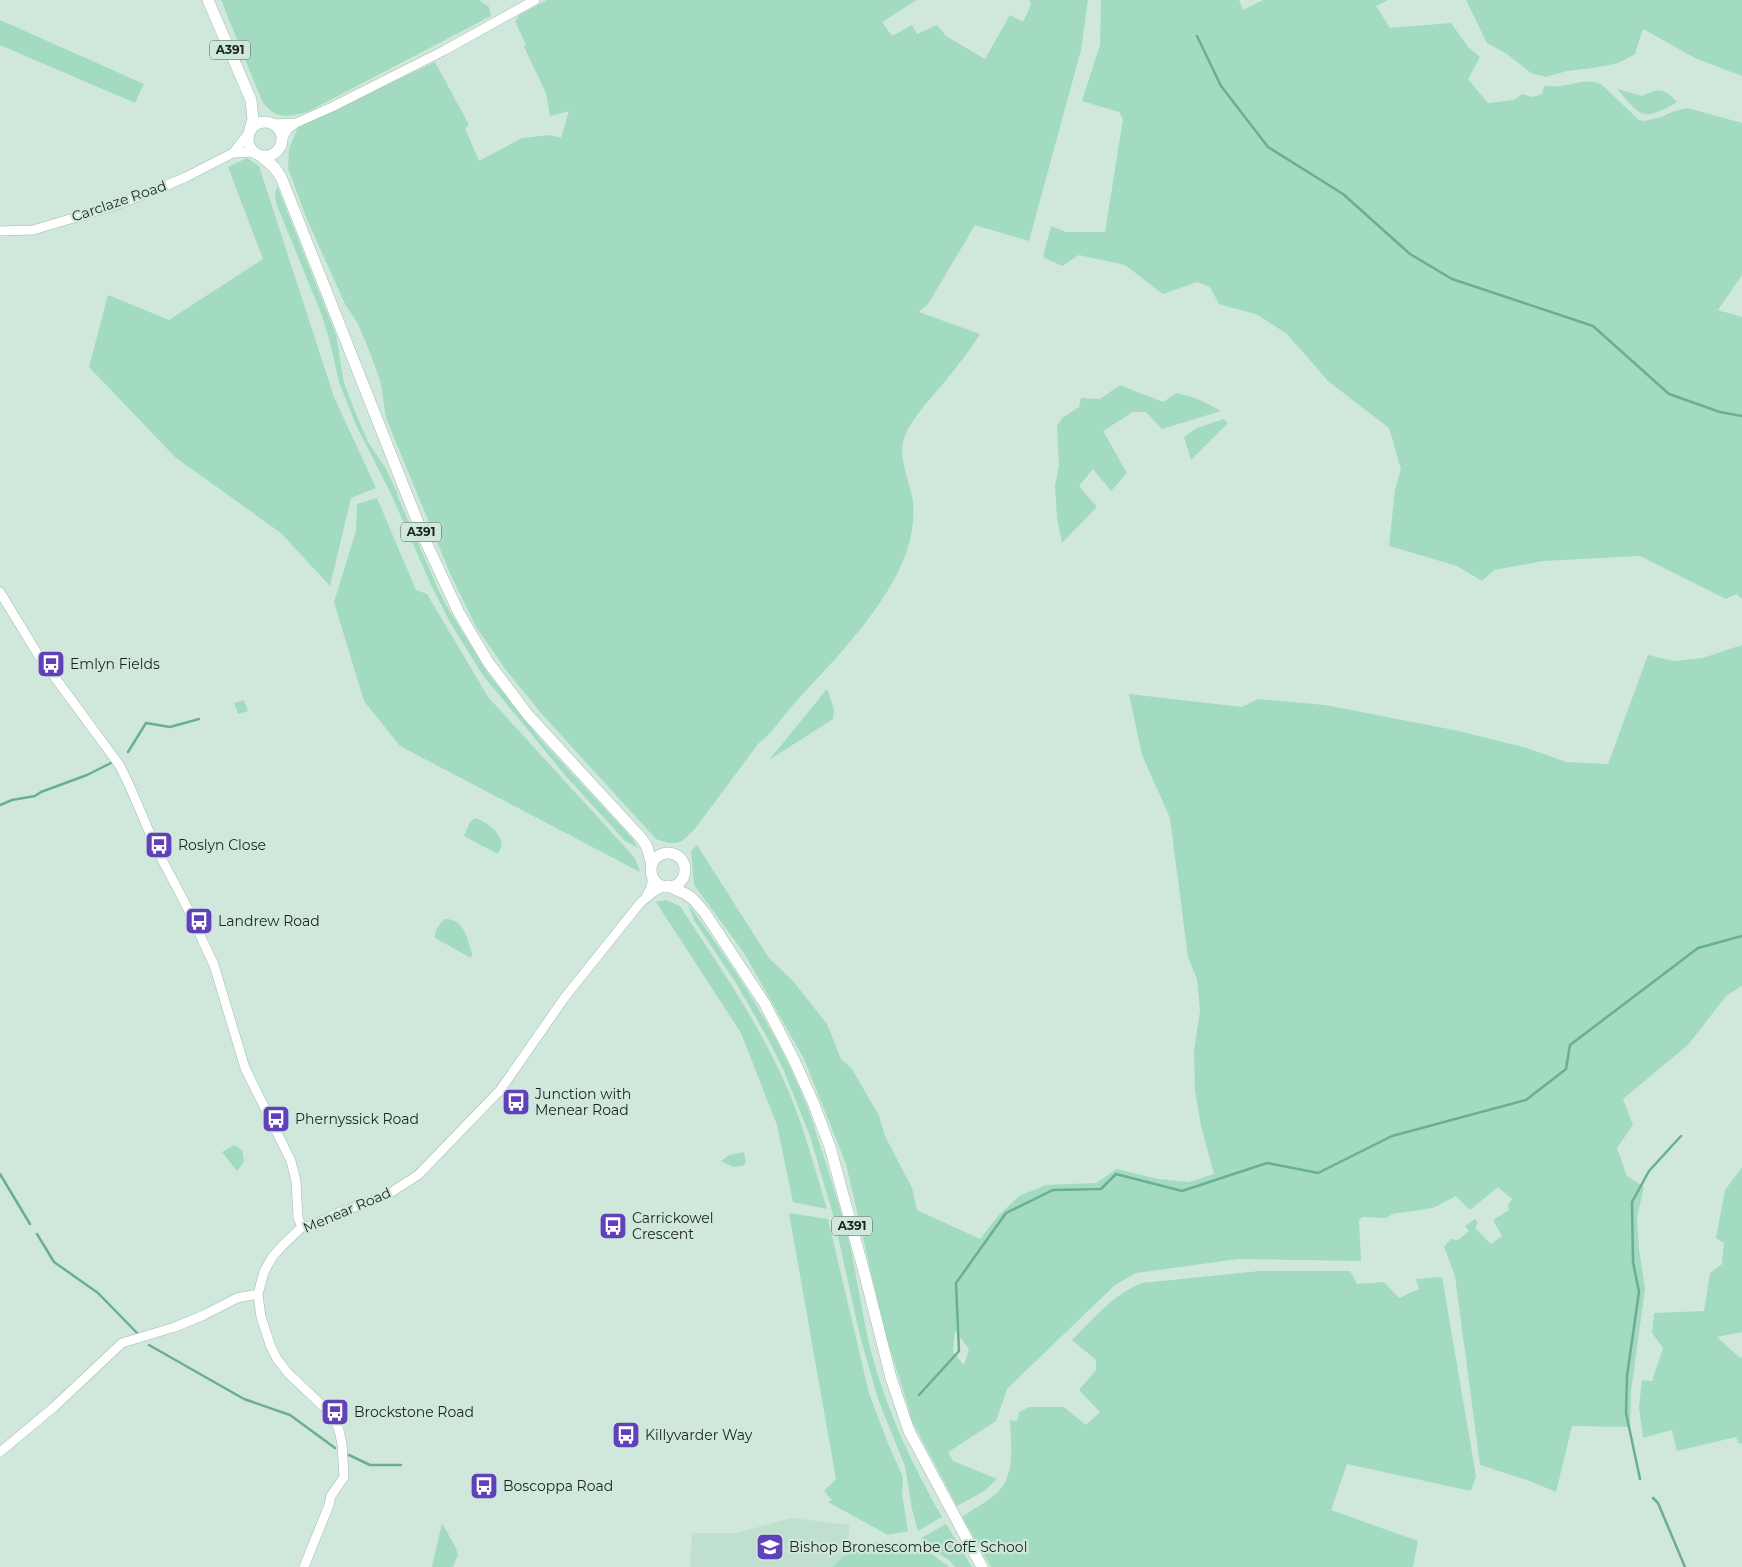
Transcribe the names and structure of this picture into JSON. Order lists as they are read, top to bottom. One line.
{"streets":{"highway":["A391"],"street":["Carclaze Road","Menear Road"]},"crossings":[["A391","Carclaze Road"],["A391","Menear Road"]],"places":{"bus stop":["Emlyn Fields","Roslyn Close","Landrew Road","Junction with Menear Road","Phernyssick Road","Carrickowel Crescent","Brockstone Road","Killyvarder Way","Boscoppa Road"],"school or university":["Bishop Bronescombe CofE School"]}}
